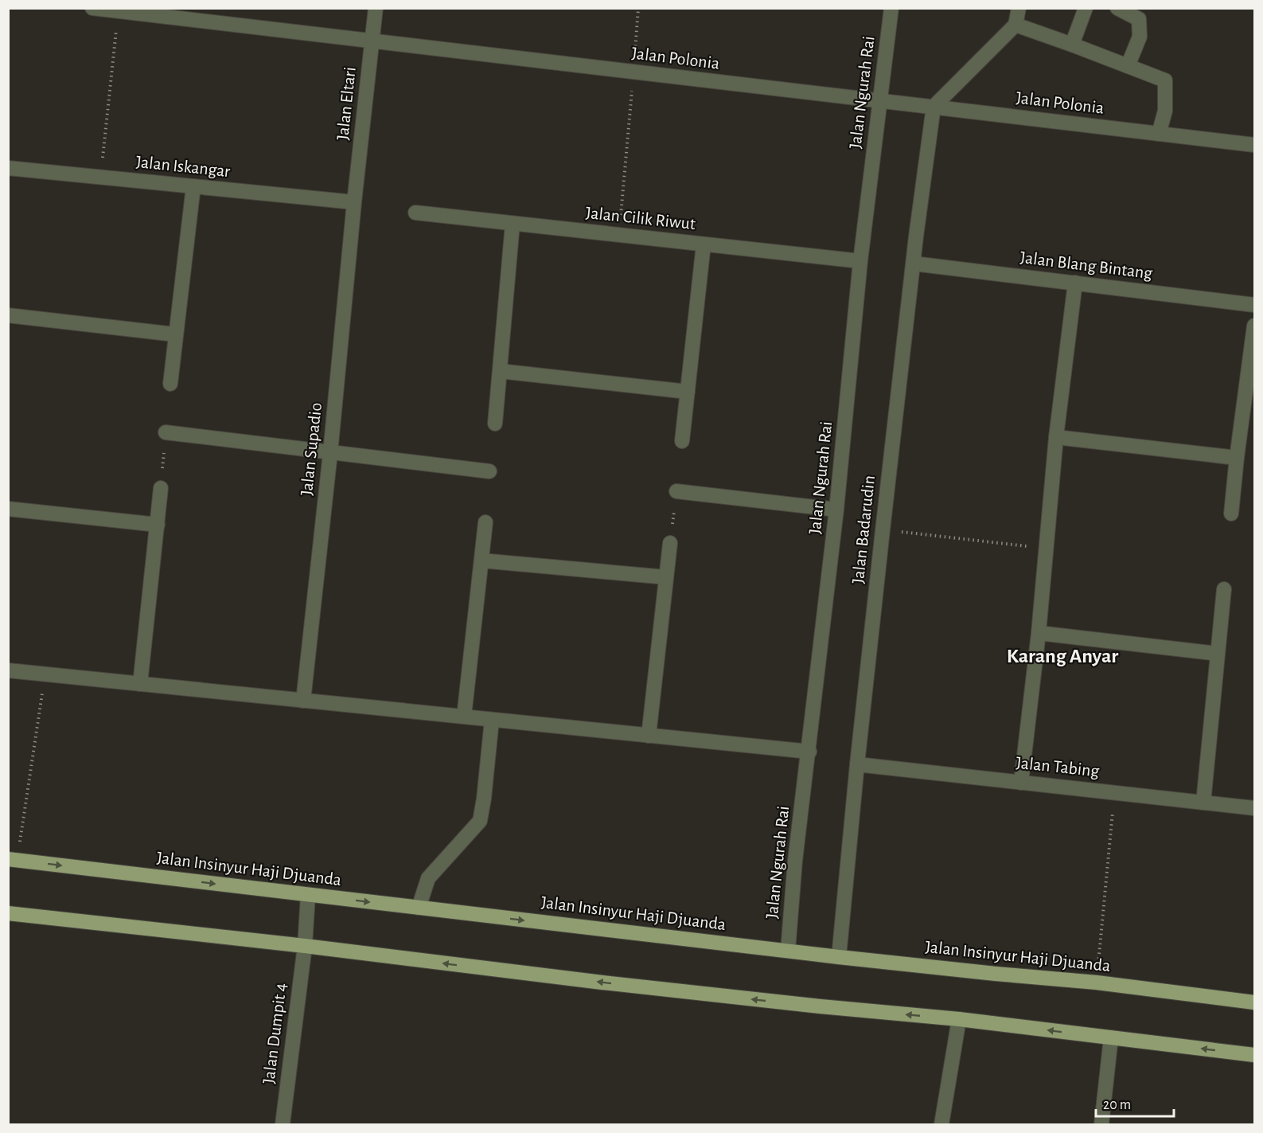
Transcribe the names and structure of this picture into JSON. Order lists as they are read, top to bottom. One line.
{"streets":{"main road":["Jalan Insinyur Haji Djuanda"],"street":["Jalan Polonia","Jalan Ngurah Rai","Jalan Eltari","Jalan Iskangar","Jalan Cilik Riwut","Jalan Blang Bintang","Jalan Supadio","Jalan Badarudin","Jalan Tabing","Jalan Dumpit 4"]},"crossings":[["Jalan Polonia","Jalan Ngurah Rai"],["Jalan Polonia","Jalan Eltari"],["Jalan Polonia","Jalan Badarudin"],["Jalan Ngurah Rai","Jalan Cilik Riwut"],["Jalan Ngurah Rai","Jalan Insinyur Haji Djuanda"],["Jalan Eltari","Jalan Iskangar"],["Jalan Eltari","Jalan Supadio"],["Jalan Iskangar","Jalan Supadio"],["Jalan Blang Bintang","Jalan Badarudin"],["Jalan Badarudin","Jalan Tabing"],["Jalan Badarudin","Jalan Insinyur Haji Djuanda"],["Jalan Insinyur Haji Djuanda","Jalan Dumpit 4"]],"districts":["Karang Anyar"],"scale_bar":"20 m"}
